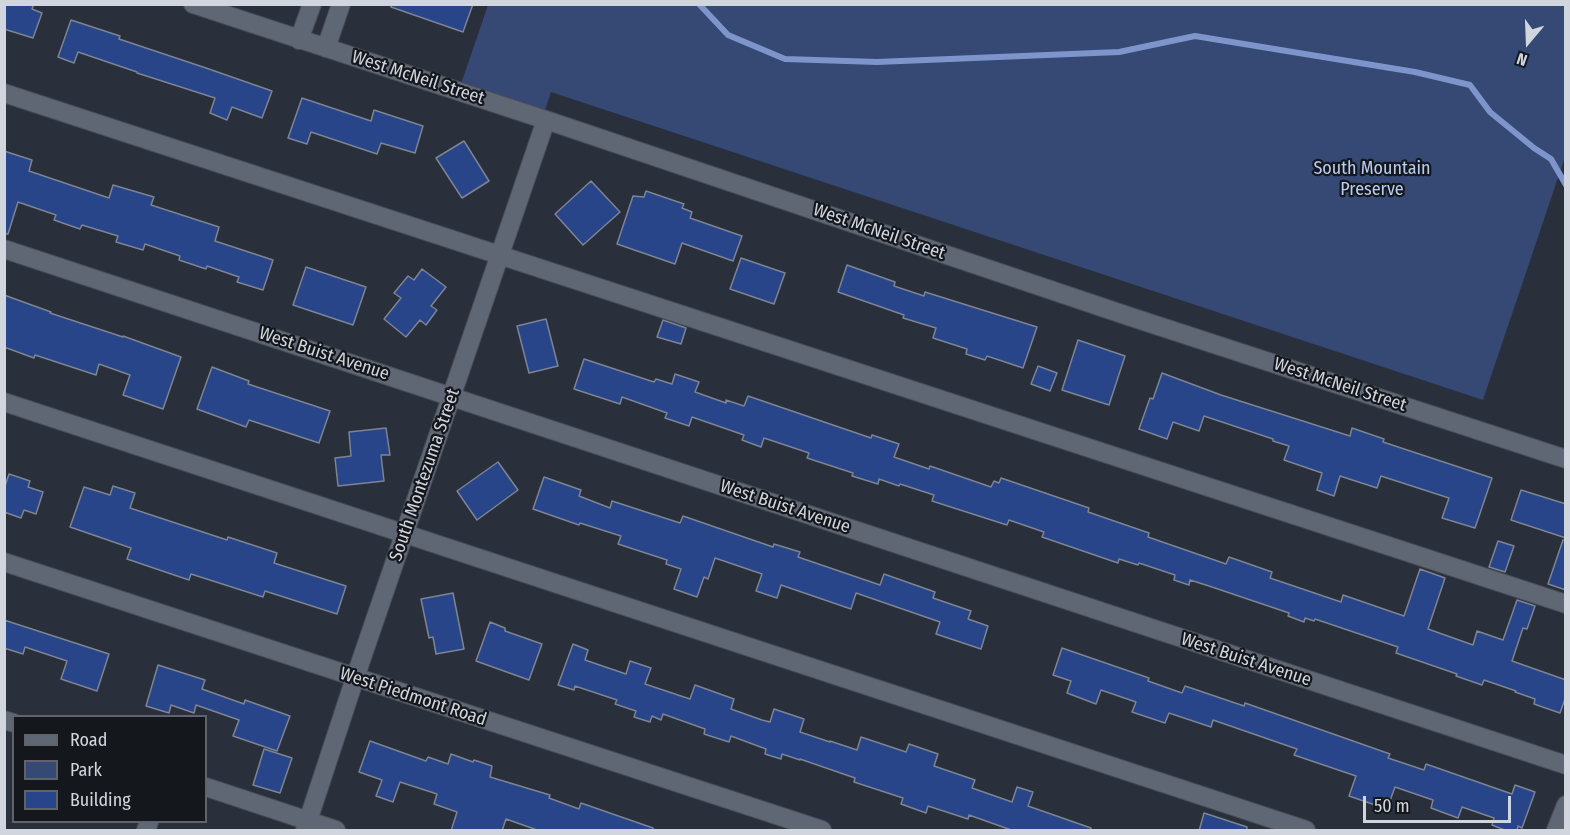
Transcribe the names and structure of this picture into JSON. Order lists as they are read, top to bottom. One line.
{"streets":{"street":["West McNeil Street","West Buist Avenue","South Montezuma Street","West Piedmont Road"]},"crossings":[["West McNeil Street","South Montezuma Street"],["West Buist Avenue","South Montezuma Street"],["South Montezuma Street","West Piedmont Road"]],"parks":["South Mountain Preserve"],"legend":["Road","Park","Building"],"scale_bar":"50 m","north":"bottom"}
